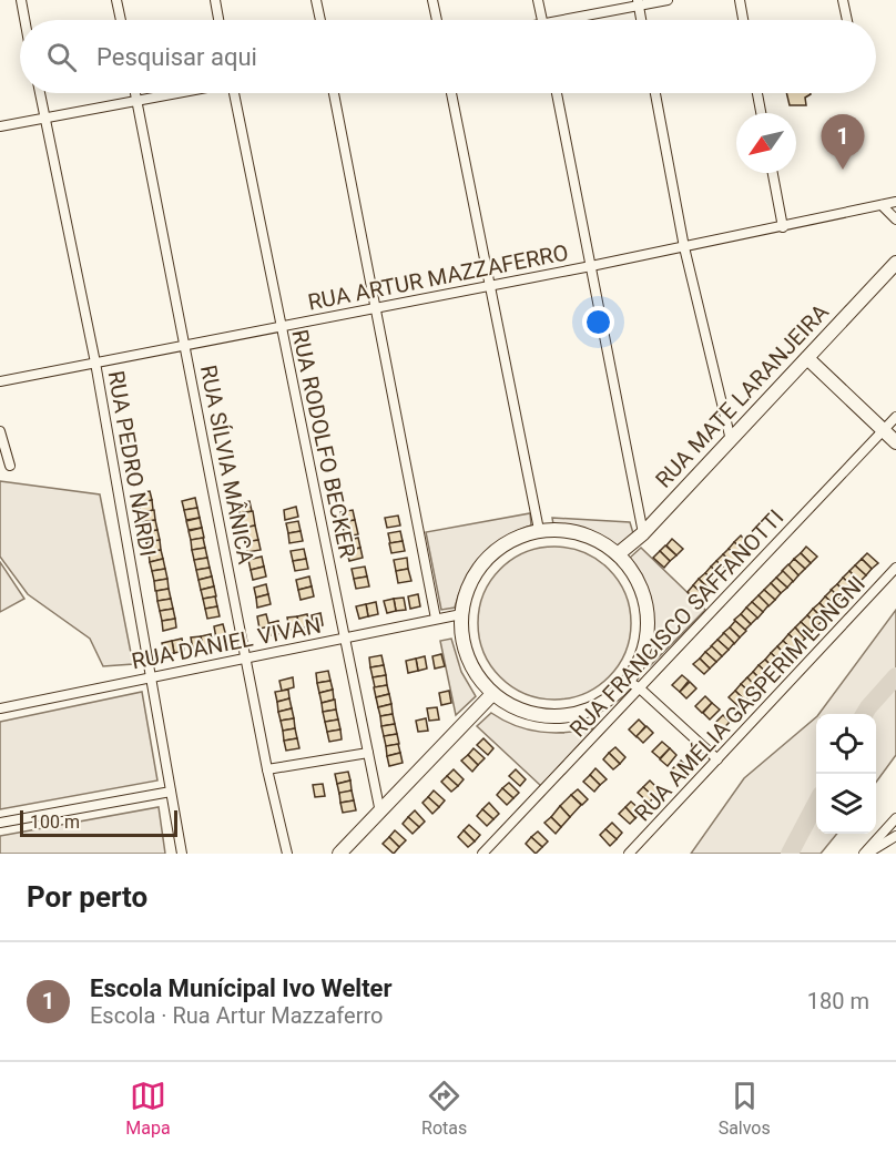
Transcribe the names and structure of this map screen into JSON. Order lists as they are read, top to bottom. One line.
{"streets":{"street":["RUA ARTUR MAZZAFERRO","RUA MATE LARANJEIRA","RUA RODOLFO BECKER","RUA PEDRO NARDI","RUA SÍLVIA MÂNICA","RUA FRANCISCO SAFFANOTTI","RUA DANIEL VIVAN","RUA AMÉLIA GASPERIM LONGNI"]},"crossings":[["RUA ARTUR MAZZAFERRO","RUA RODOLFO BECKER"],["RUA ARTUR MAZZAFERRO","RUA PEDRO NARDI"],["RUA ARTUR MAZZAFERRO","RUA SÍLVIA MÂNICA"],["RUA MATE LARANJEIRA","RUA FRANCISCO SAFFANOTTI"],["RUA MATE LARANJEIRA","RUA DANIEL VIVAN"],["RUA RODOLFO BECKER","RUA DANIEL VIVAN"],["RUA PEDRO NARDI","RUA DANIEL VIVAN"],["RUA SÍLVIA MÂNICA","RUA DANIEL VIVAN"],["RUA FRANCISCO SAFFANOTTI","RUA DANIEL VIVAN"]],"scale_bar":"100 m","north":"bottom left","page":{"search":"Pesquisar aqui","pins":"1","scale":"100 m","heading":"Por perto","list":[{"mark":"1","name":"Escola Munícipal Ivo Welter","note":"Escola · Rua Artur Mazzaferro","value":"180 m"}],"nav":["Mapa","Rotas","Salvos"]}}
